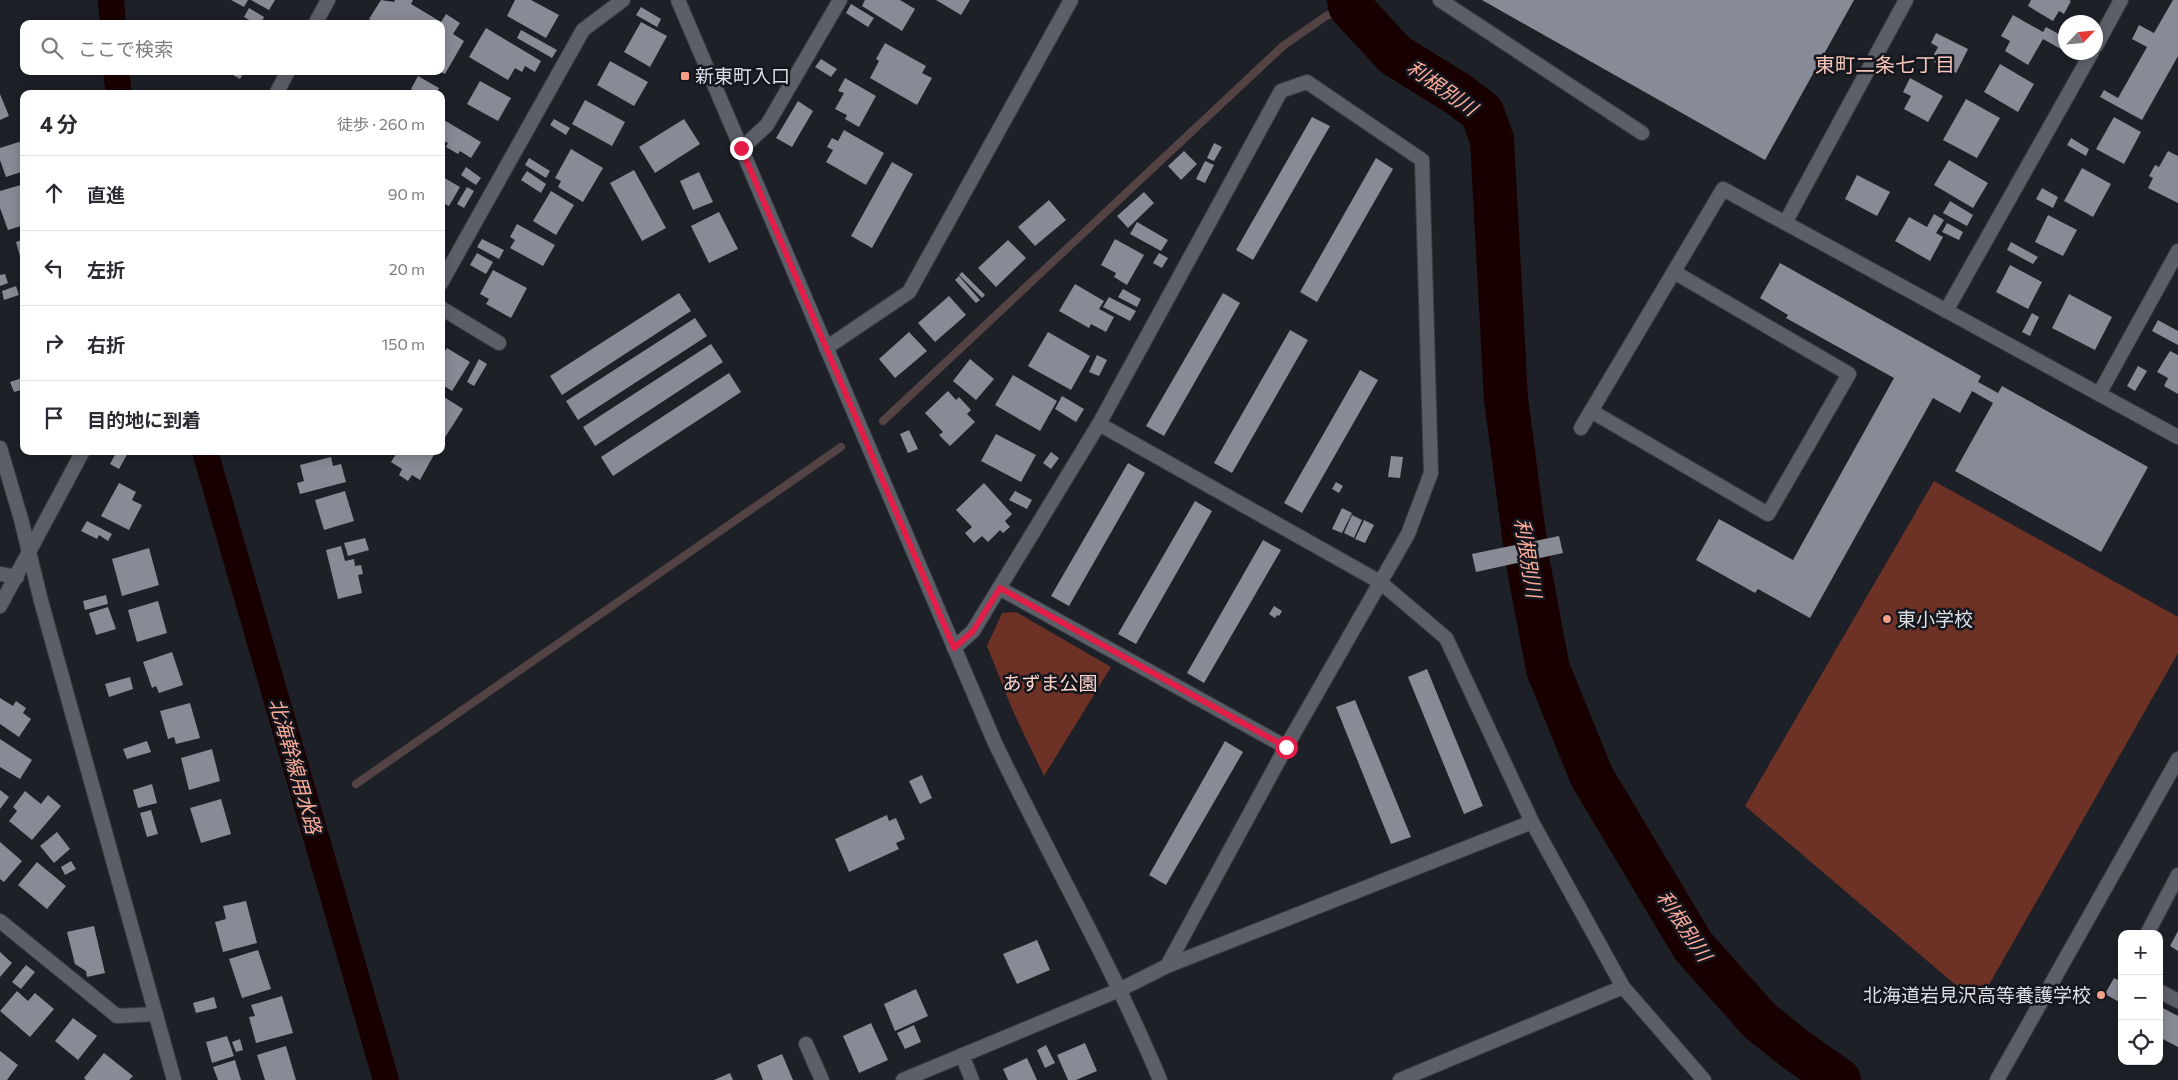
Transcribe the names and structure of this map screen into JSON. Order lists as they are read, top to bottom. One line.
{"districts":["東町二条七丁目"],"water":["利根別川","北海幹線用水路"],"parks":["あずま公園"],"places":{"transit":["新東町入口"],"other":["東小学校","北海道岩見沢高等養護学校"]},"north":"top right","page":{"search":"ここで検索","heading":["4 分","徒歩 · 260 m"],"list":[["直進","90 m"],["左折","20 m"],["右折","150 m"],"目的地に到着"],"map_buttons":["+","−"]}}
